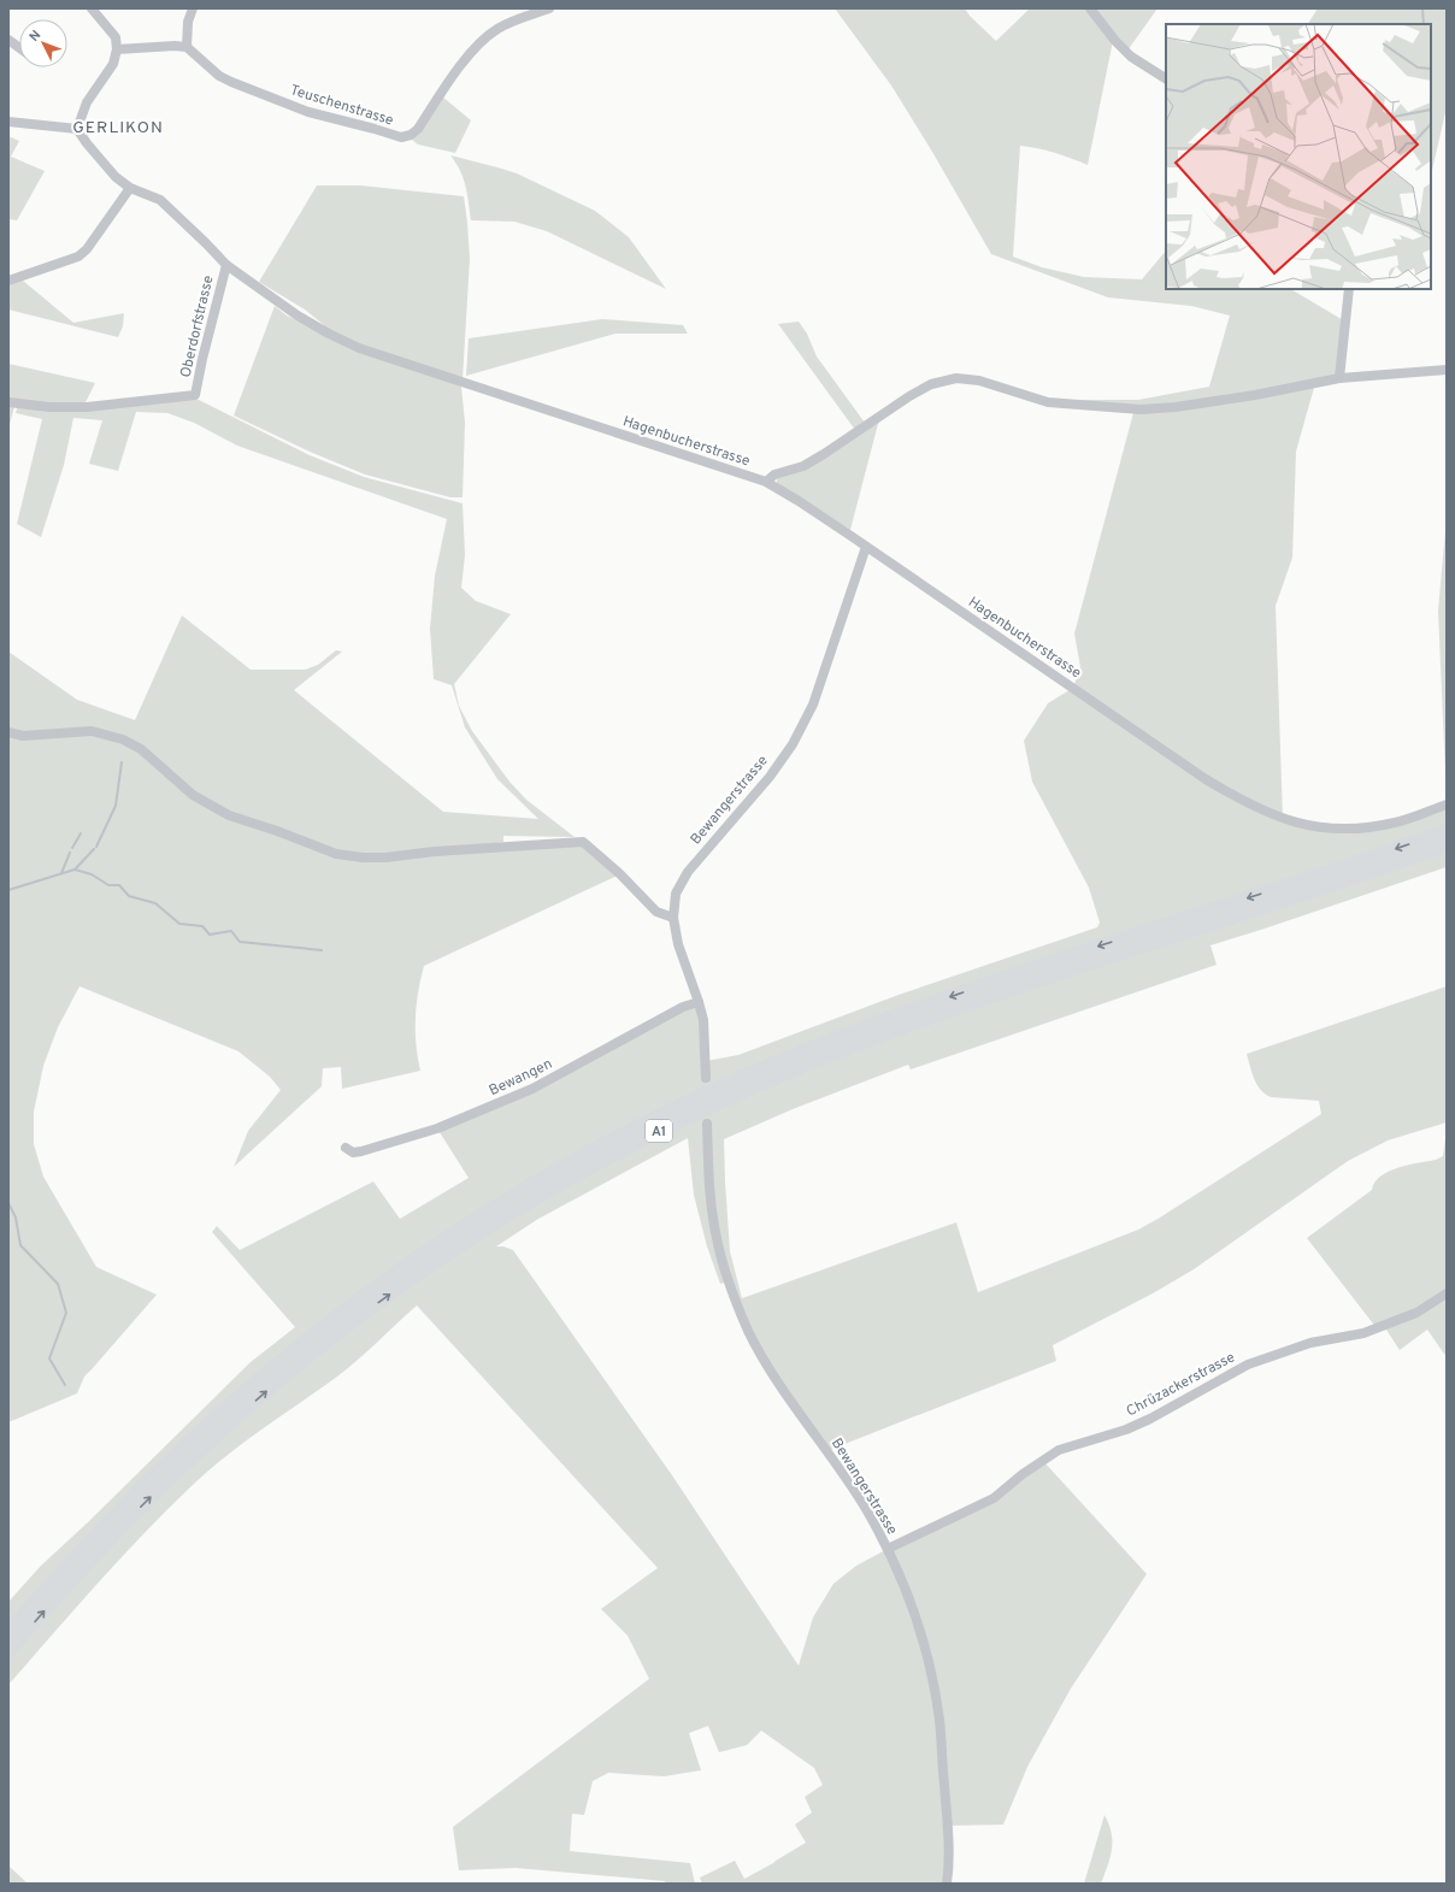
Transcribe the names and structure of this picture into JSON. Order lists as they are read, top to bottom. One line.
{"streets":{"highway":["A1"],"street":["Teuschenstrasse","Oberdorfstrasse","Hagenbucherstrasse","Bewangerstrasse","Bewangen","Chrüzackerstrasse"]},"crossings":[["Oberdorfstrasse","Hagenbucherstrasse"],["Hagenbucherstrasse","Bewangerstrasse"],["Bewangerstrasse","Bewangen"],["Bewangerstrasse","Chrüzackerstrasse"]],"districts":["GERLIKON"],"north":"top left"}
